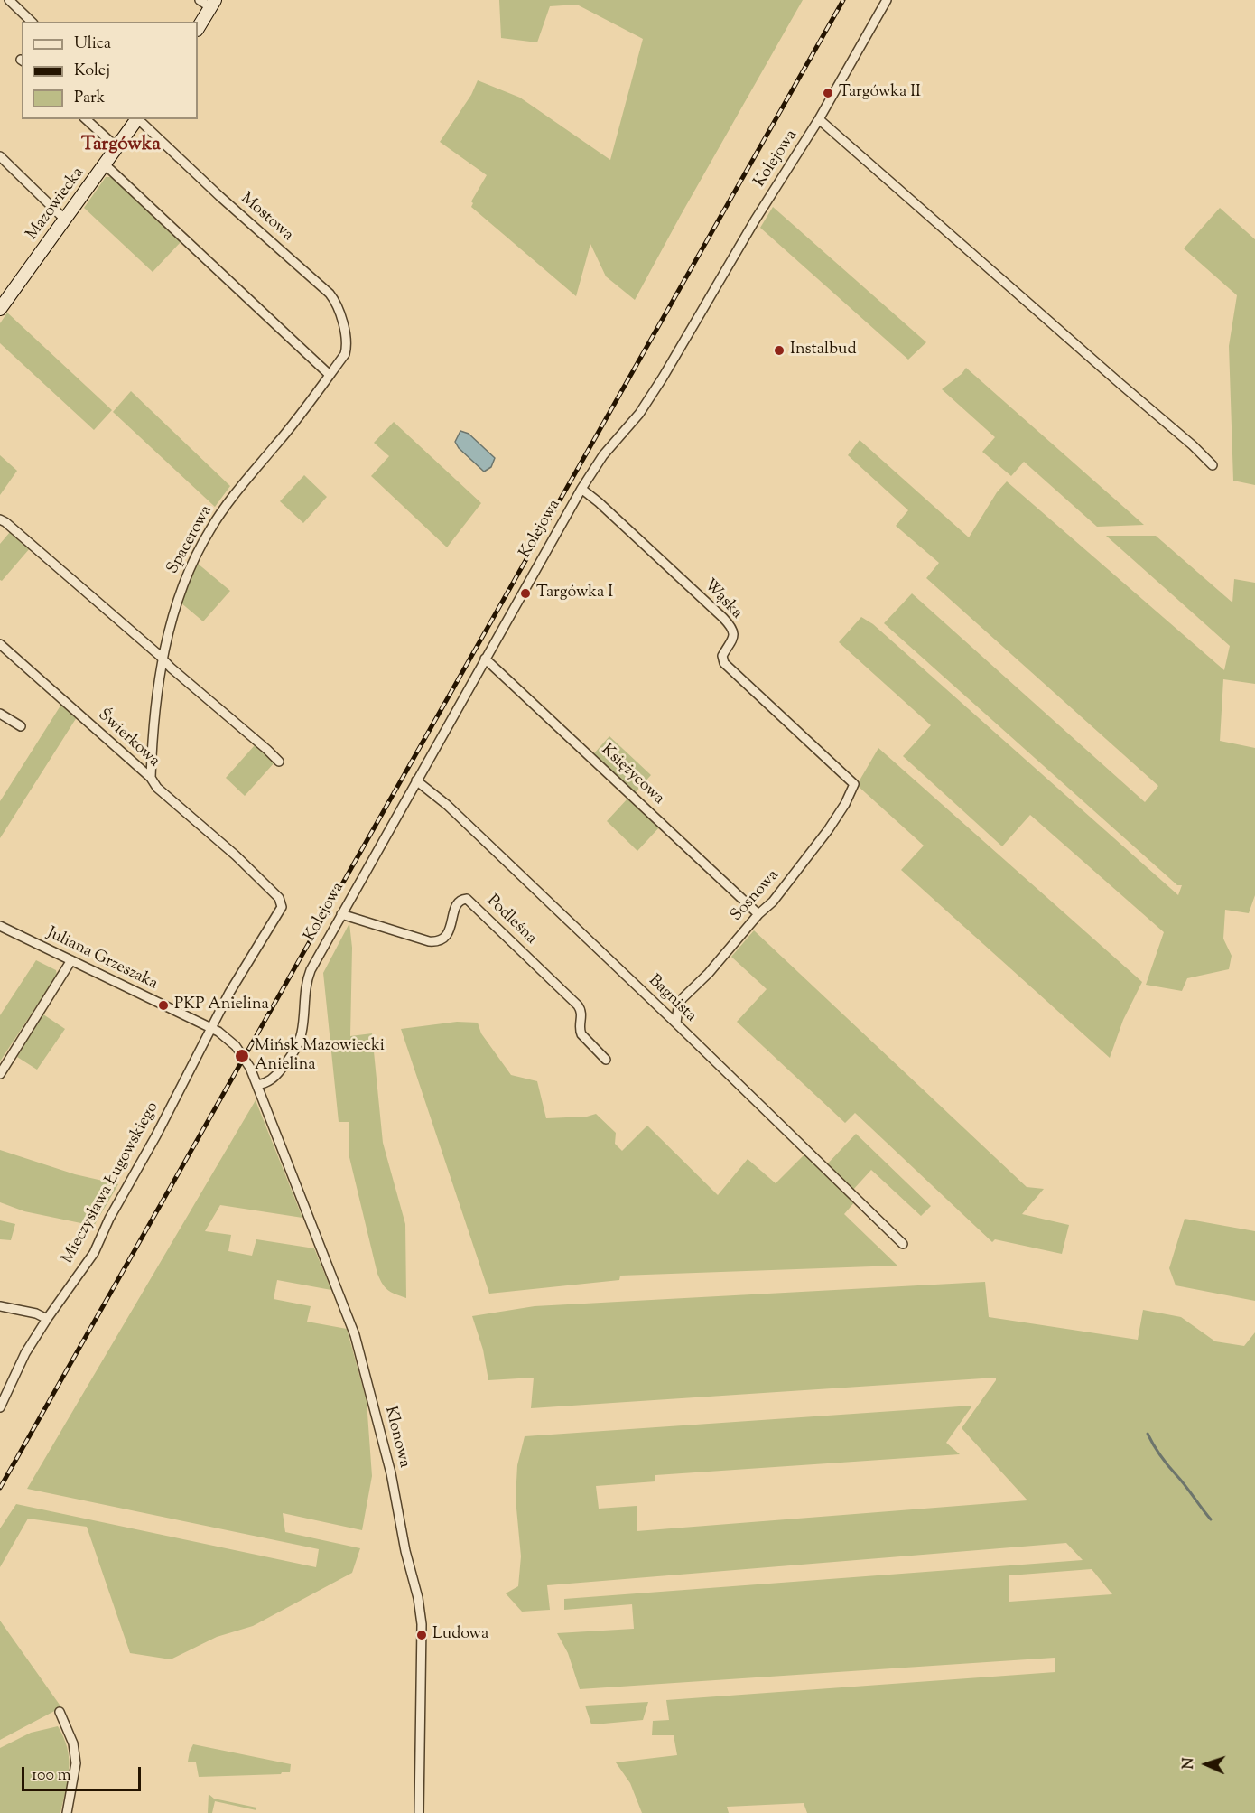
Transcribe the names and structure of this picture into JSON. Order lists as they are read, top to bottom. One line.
{"streets":{"street":["Kolejowa","Mazowiecka","Mostowa","Spacerowa","Wąska","Świerkowa","Księżycowa","Sosnowa","Podleśna","Juliana Grzeszaka","Bagnista","Mieczysława Ługowskiego","Klonowa"]},"crossings":[["Kolejowa","Wąska"],["Kolejowa","Księżycowa"],["Kolejowa","Podleśna"],["Kolejowa","Juliana Grzeszaka"],["Kolejowa","Bagnista"],["Kolejowa","Klonowa"],["Mostowa","Spacerowa"],["Spacerowa","Świerkowa"],["Wąska","Sosnowa"],["Świerkowa","Juliana Grzeszaka"],["Świerkowa","Mieczysława Ługowskiego"],["Księżycowa","Sosnowa"],["Sosnowa","Bagnista"],["Juliana Grzeszaka","Mieczysława Ługowskiego"],["Juliana Grzeszaka","Klonowa"]],"districts":["Targówka"],"places":["Targówka II","Instalbud","Targówka I","PKP Anielina","Mińsk Mazowiecki Anielina","Ludowa"],"legend":["Ulica","Kolej","Park"],"scale_bar":"100 m","north":"left"}
